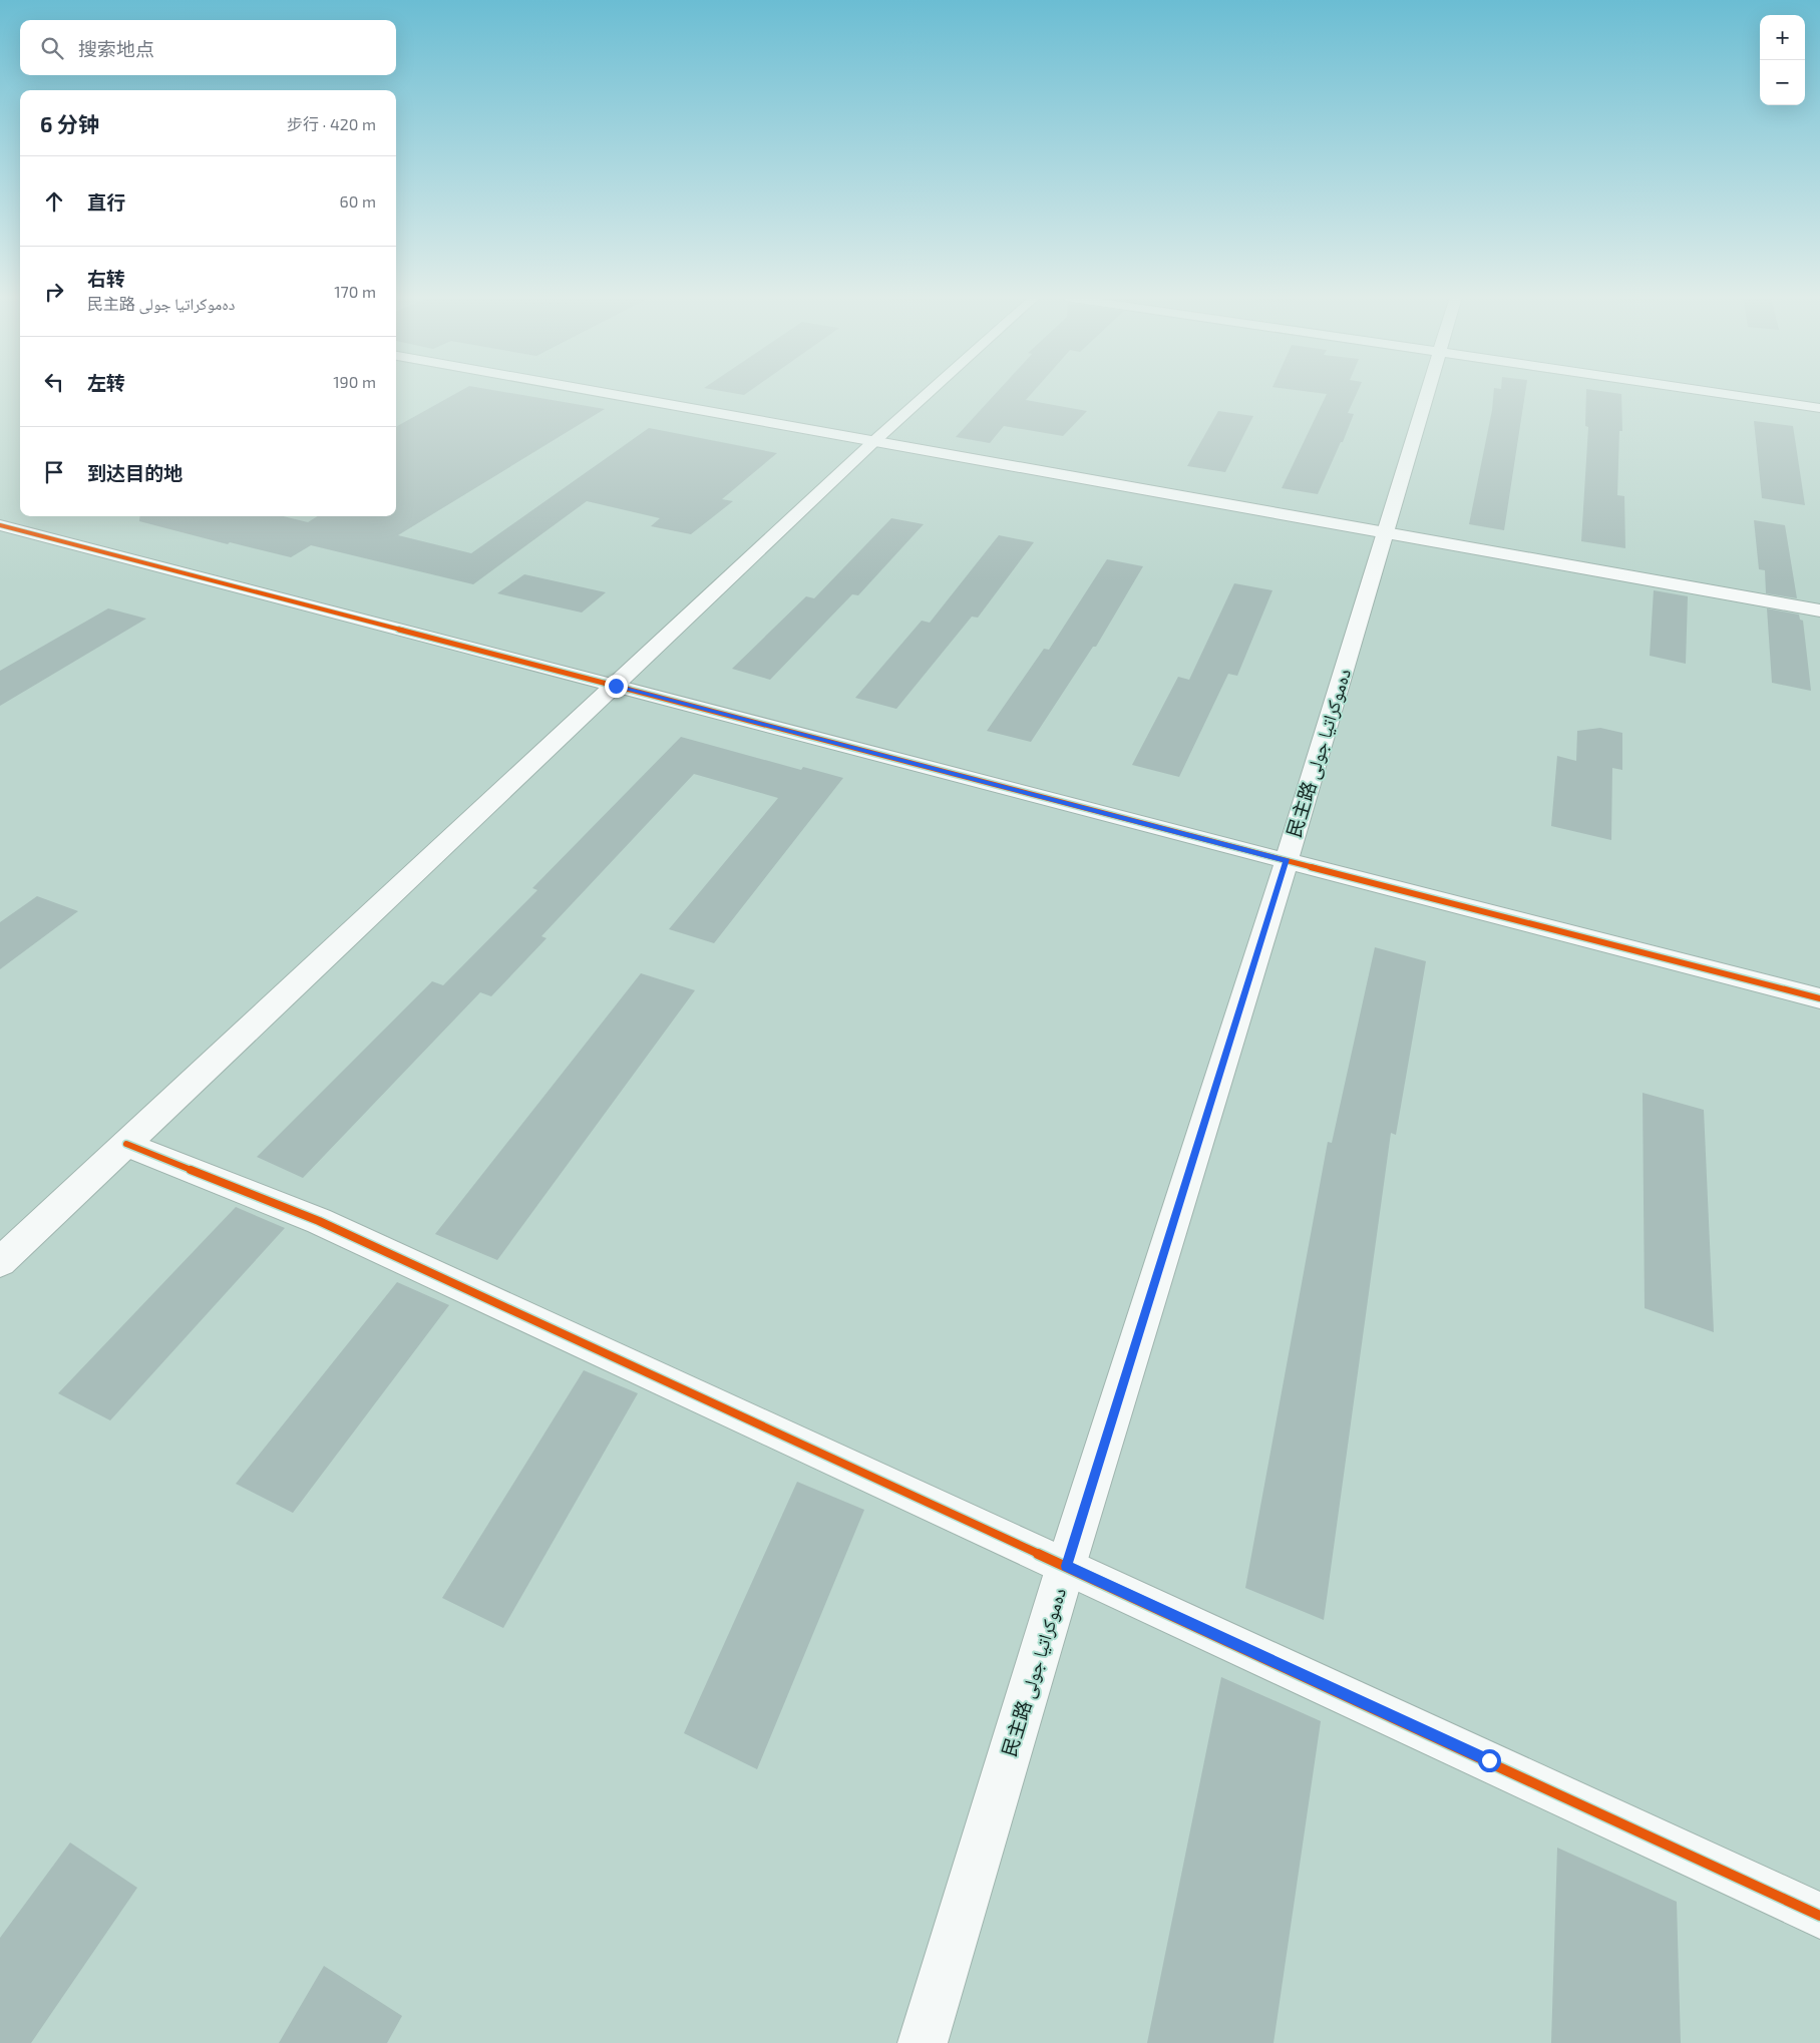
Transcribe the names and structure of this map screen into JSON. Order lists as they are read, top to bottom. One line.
{"streets":{"street":["民主路 دەموكراتيا جولى"]},"page":{"map_buttons":["+","−"],"search":"搜索地点","heading":["6 分钟","步行 · 420 m"],"list":[["直行","60 m"],["右转","民主路 دەموكراتيا جولى","170 m"],["左转","190 m"],"到达目的地"]}}
